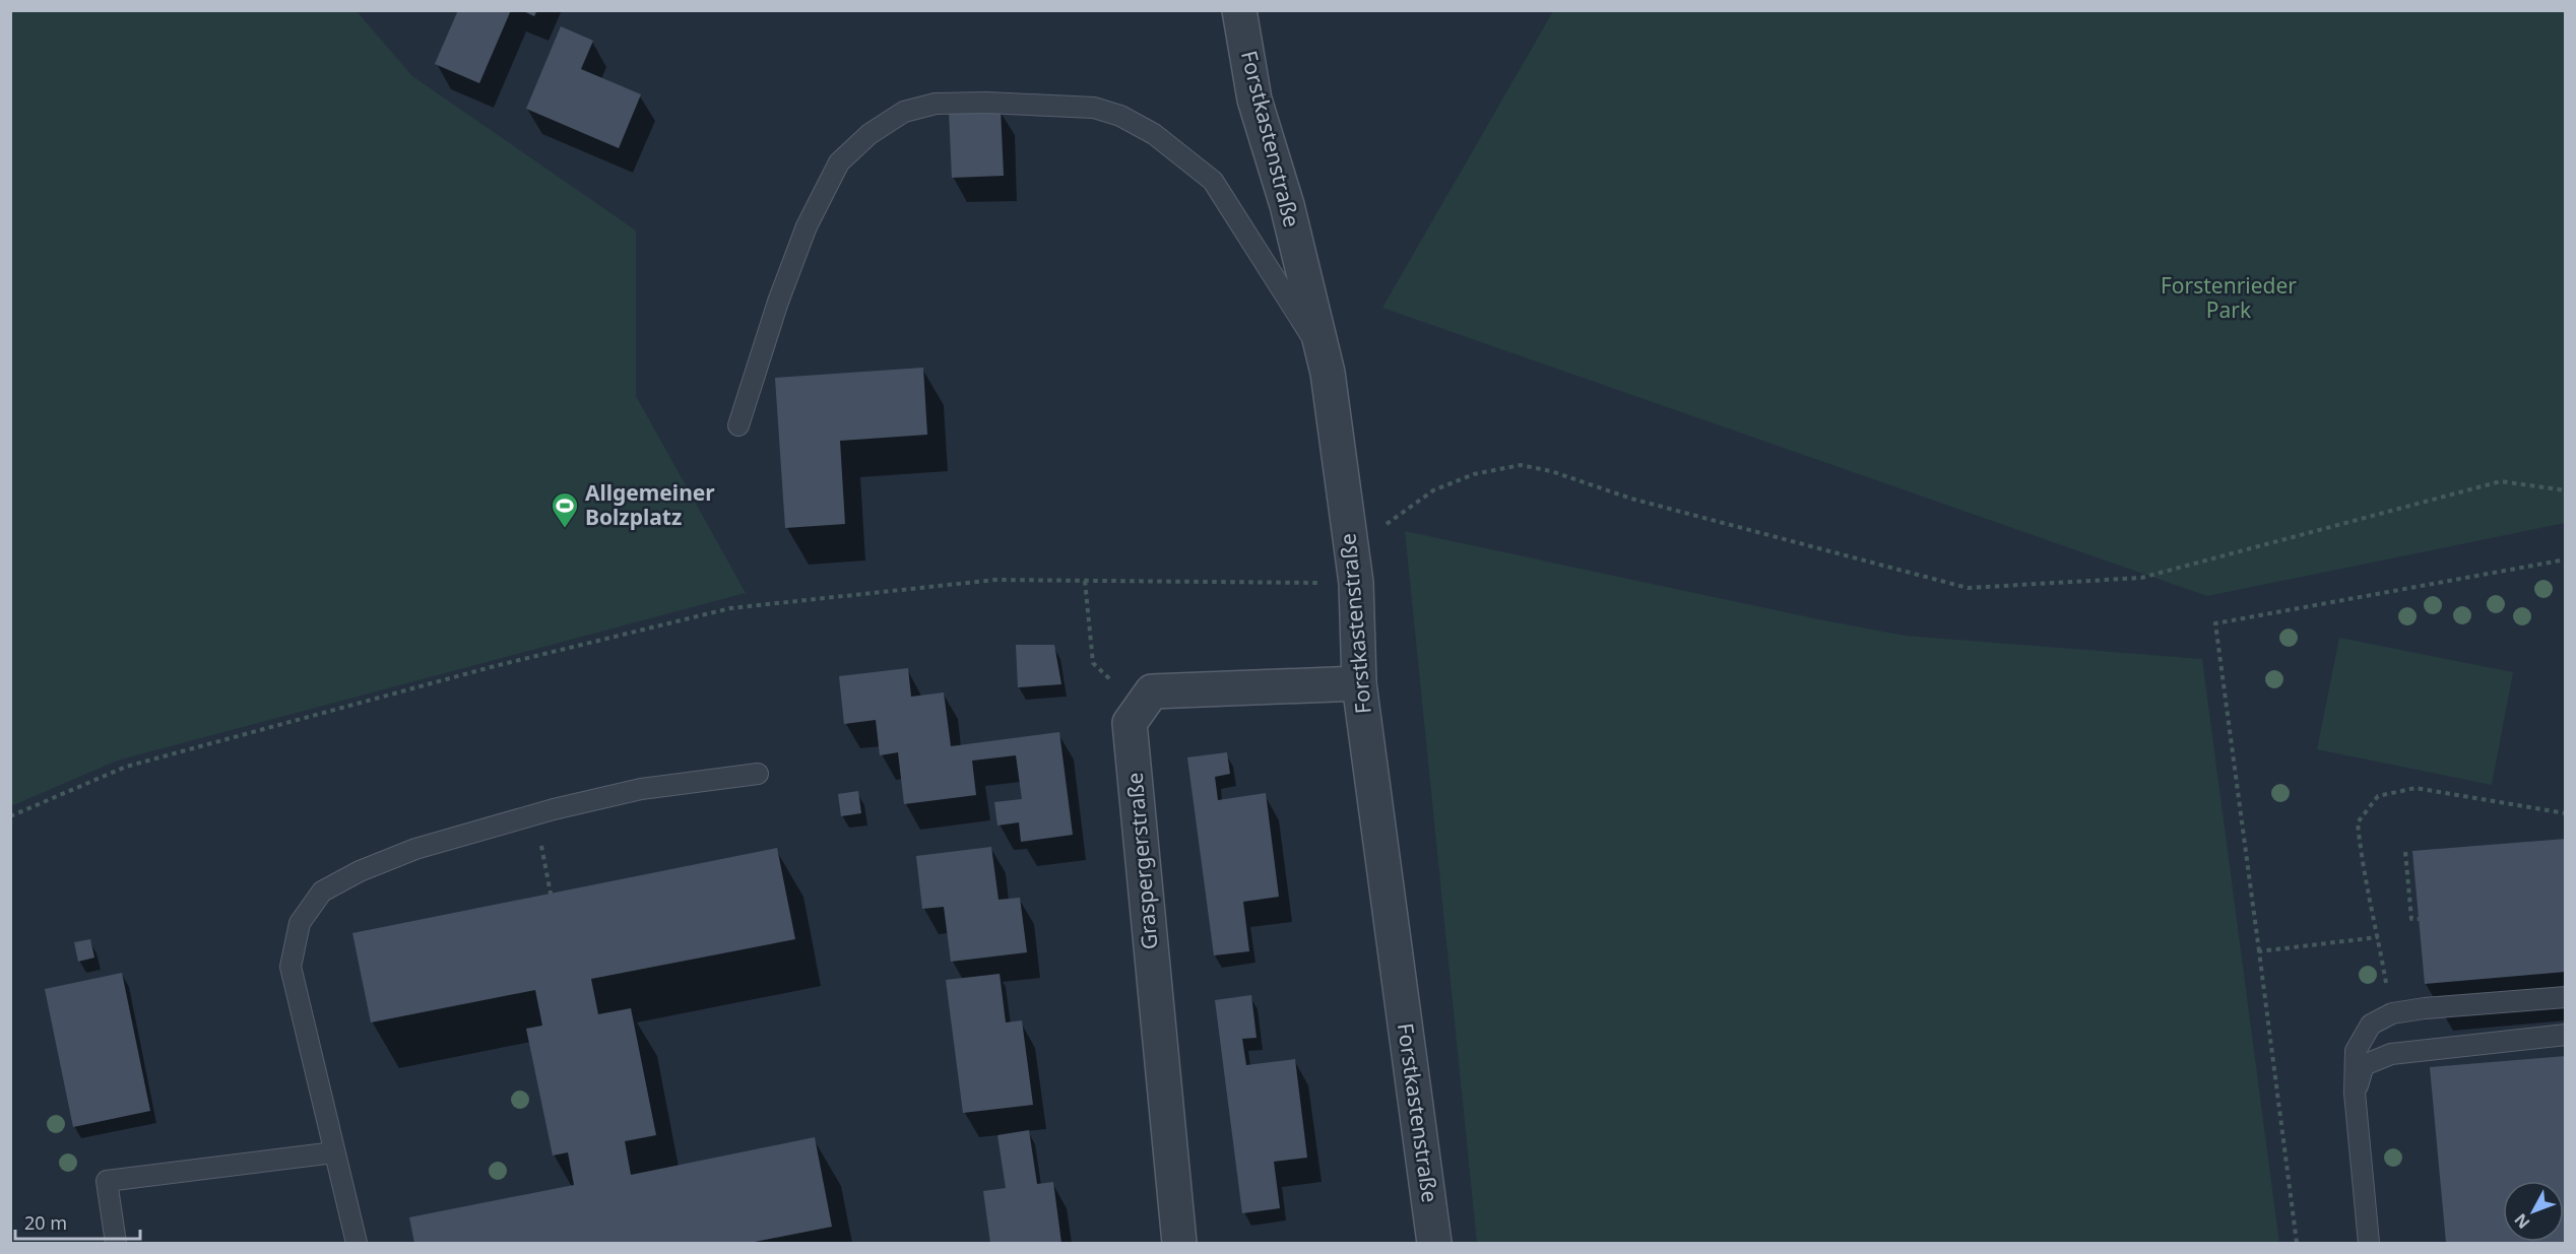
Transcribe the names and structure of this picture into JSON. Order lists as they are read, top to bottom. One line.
{"streets":{"street":["Forstkastenstraße","Graspergerstraße"]},"crossings":[["Forstkastenstraße","Graspergerstraße"]],"parks":["Forstenrieder Park"],"places":{"sports":["Allgemeiner Bolzplatz"]},"scale_bar":"20 m","north":"bottom left"}
